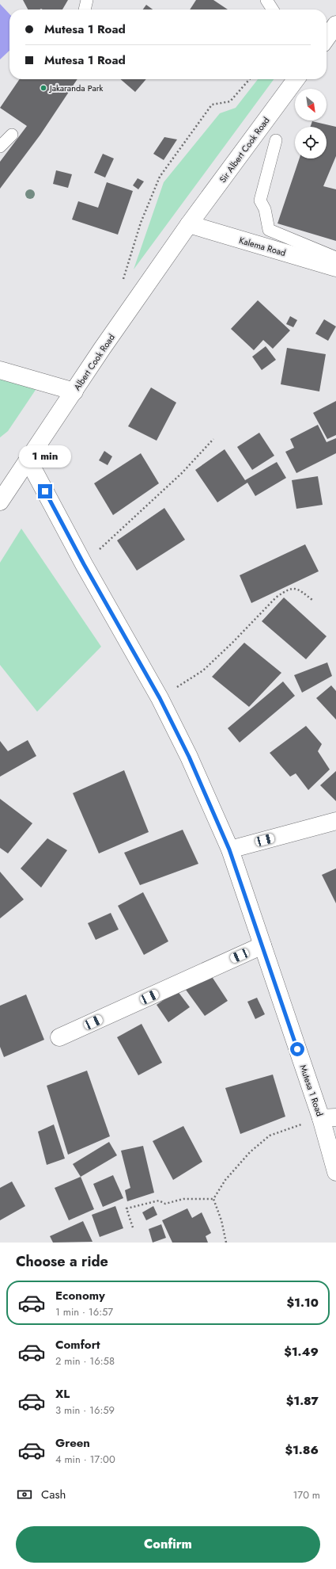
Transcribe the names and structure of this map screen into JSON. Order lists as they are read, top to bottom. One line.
{"streets":{"street":["Sir Albert Cook Road","Kalema Road","Albert Cook Road","Mutesa 1 Road"]},"crossings":[["Sir Albert Cook Road","Kalema Road"],["Sir Albert Cook Road","Albert Cook Road"],["Kalema Road","Albert Cook Road"],["Albert Cook Road","Mutesa 1 Road"]],"places":["Jakaranda Park"],"north":"bottom right","page":{"banner":["Mutesa 1 Road","Mutesa 1 Road"],"bubble":"1 min","heading":"Choose a ride","list":[{"name":"Economy","note":"1 min · 16:57","value":"$1.10"},{"name":"Comfort","note":"2 min · 16:58","value":"$1.49"},{"name":"XL","note":"3 min · 16:59","value":"$1.87"},{"name":"Green","note":"4 min · 17:00","value":"$1.86"}],"pay":["Cash","170 m"],"buttons":"Confirm"}}
